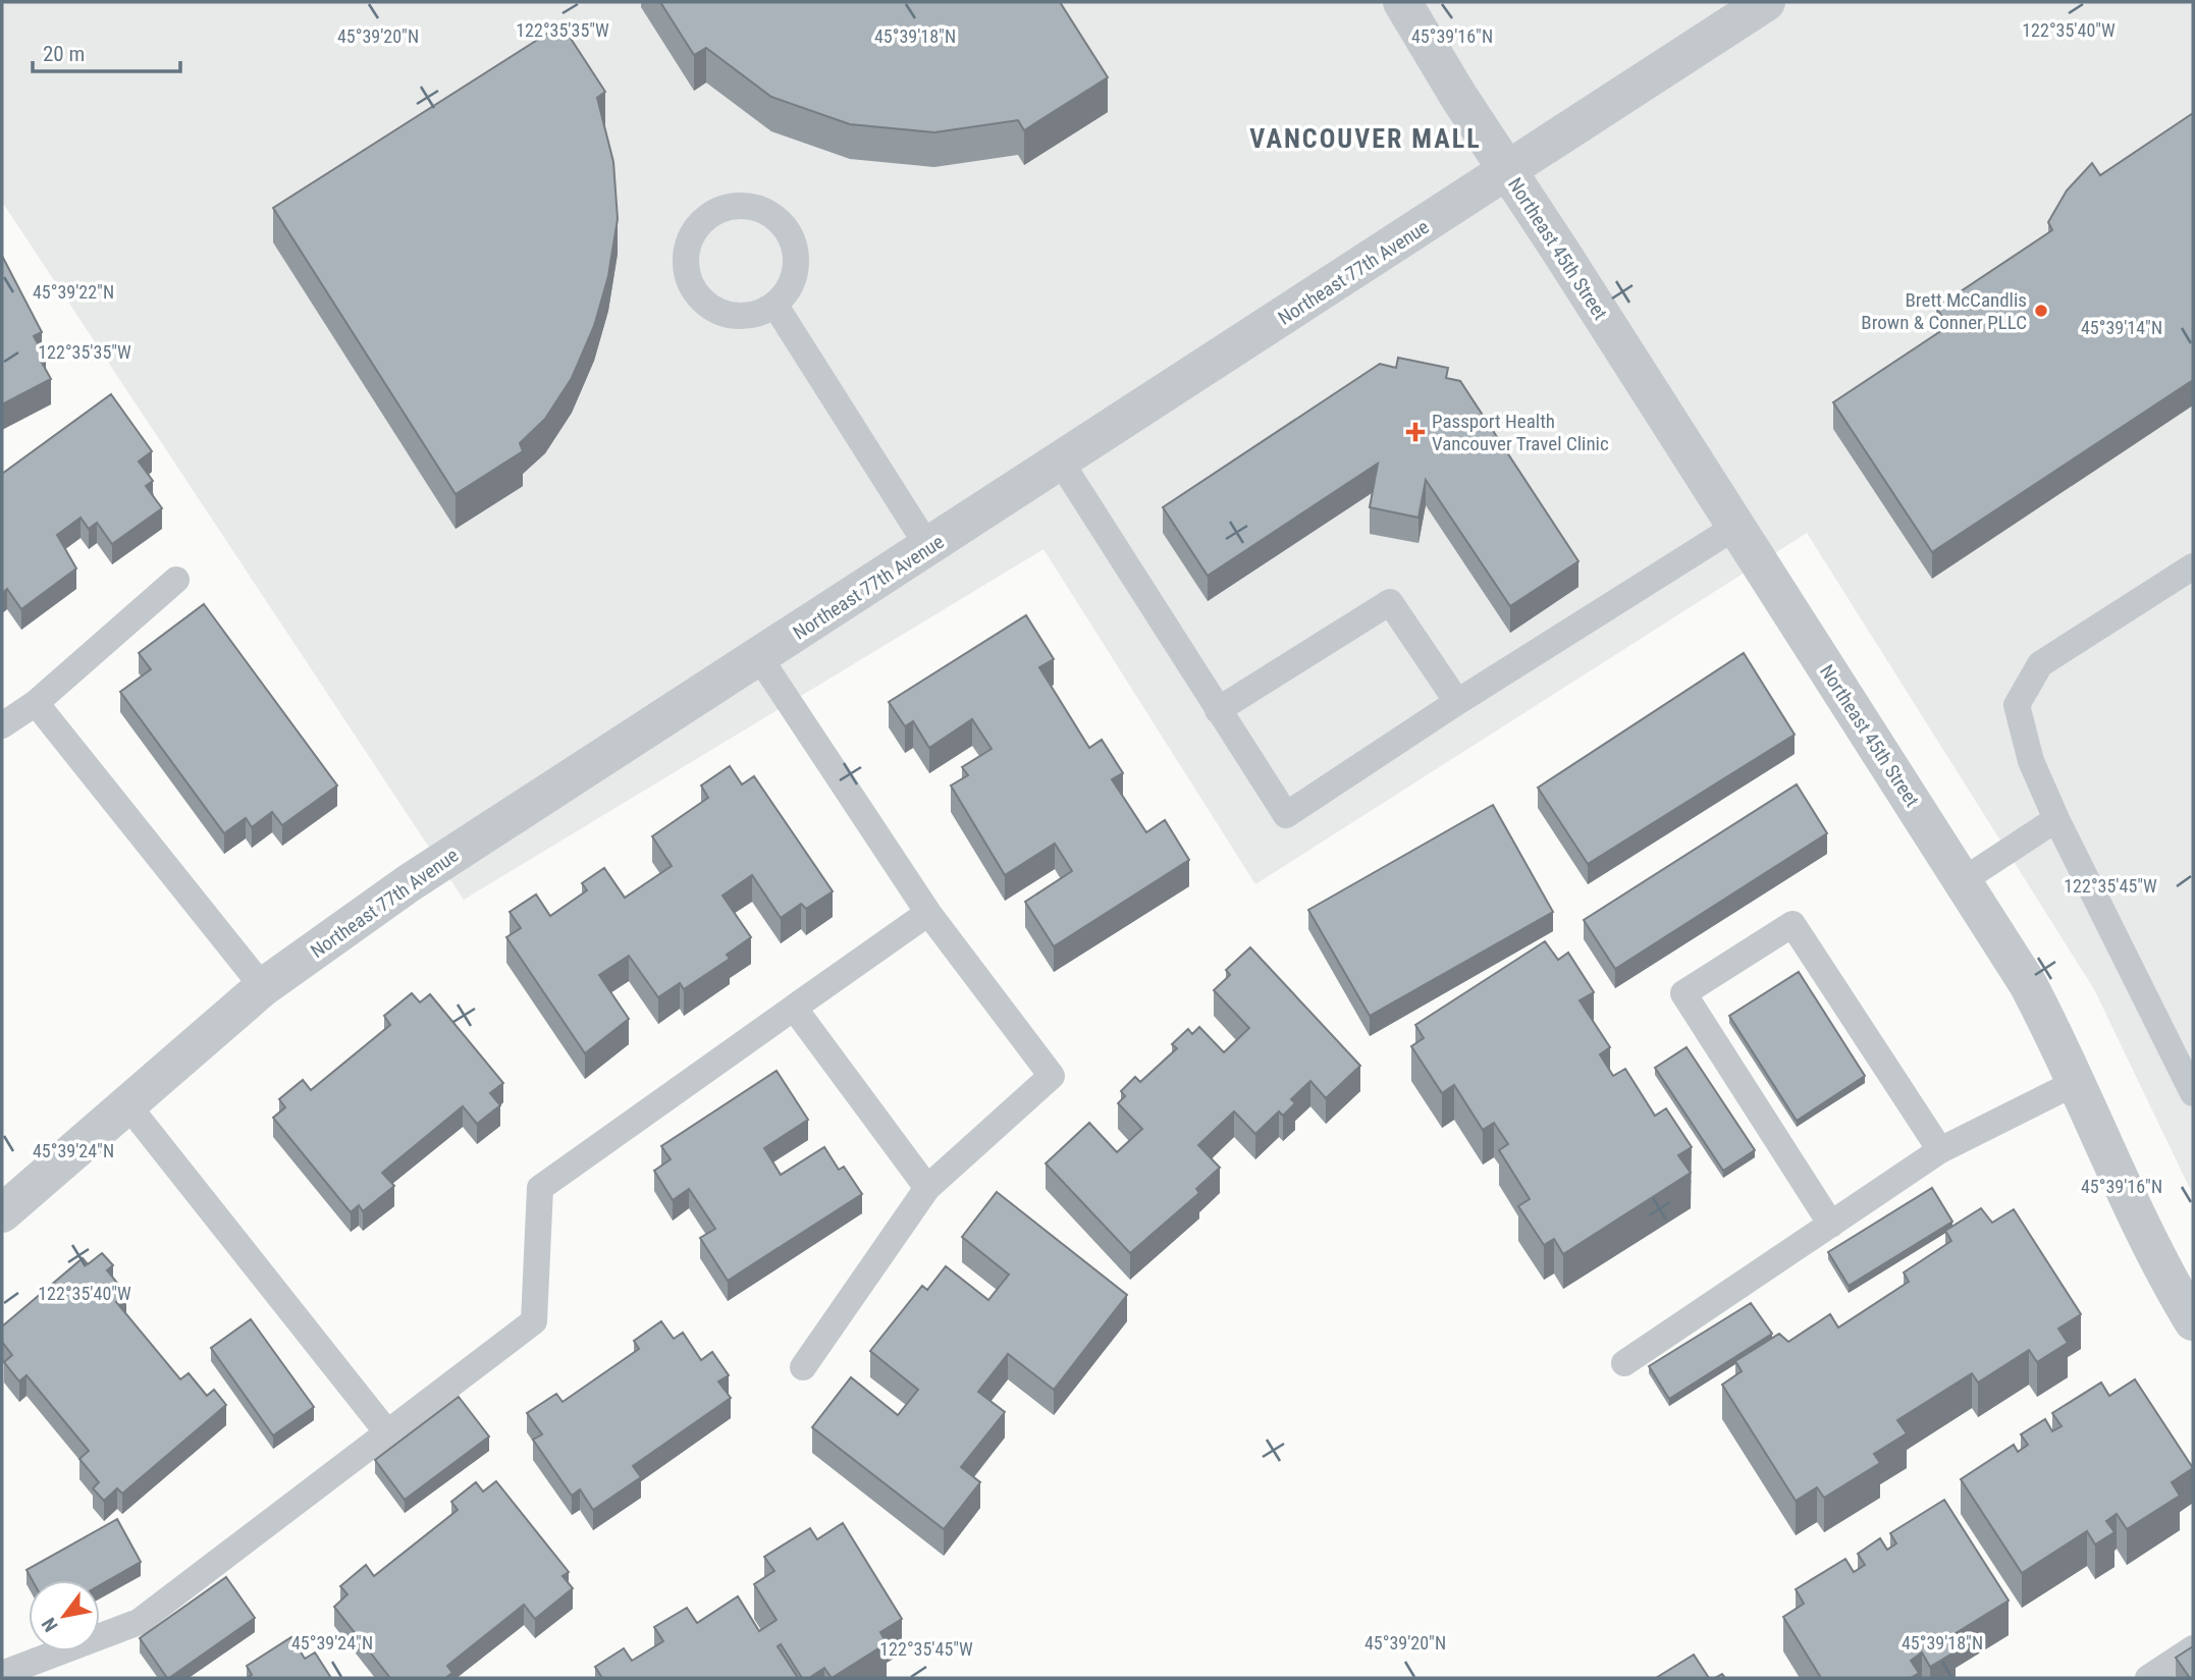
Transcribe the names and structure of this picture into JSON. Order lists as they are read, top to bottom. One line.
{"streets":{"street":["Northeast 45th Street","Northeast 77th Avenue"]},"crossings":[["Northeast 45th Street","Northeast 77th Avenue"]],"districts":["VANCOUVER MALL"],"places":{"other":["Brett McCandlis Brown & Conner PLLC"],"health":["Passport Health Vancouver Travel Clinic"]},"scale_bar":"20 m","north":"bottom left","coordinates":["122°35'35\"W","122°35'40\"W","45°39'20\"N","45°39'18\"N","45°39'16\"N","45°39'22\"N","45°39'14\"N","122°35'45\"W","45°39'24\"N"]}
